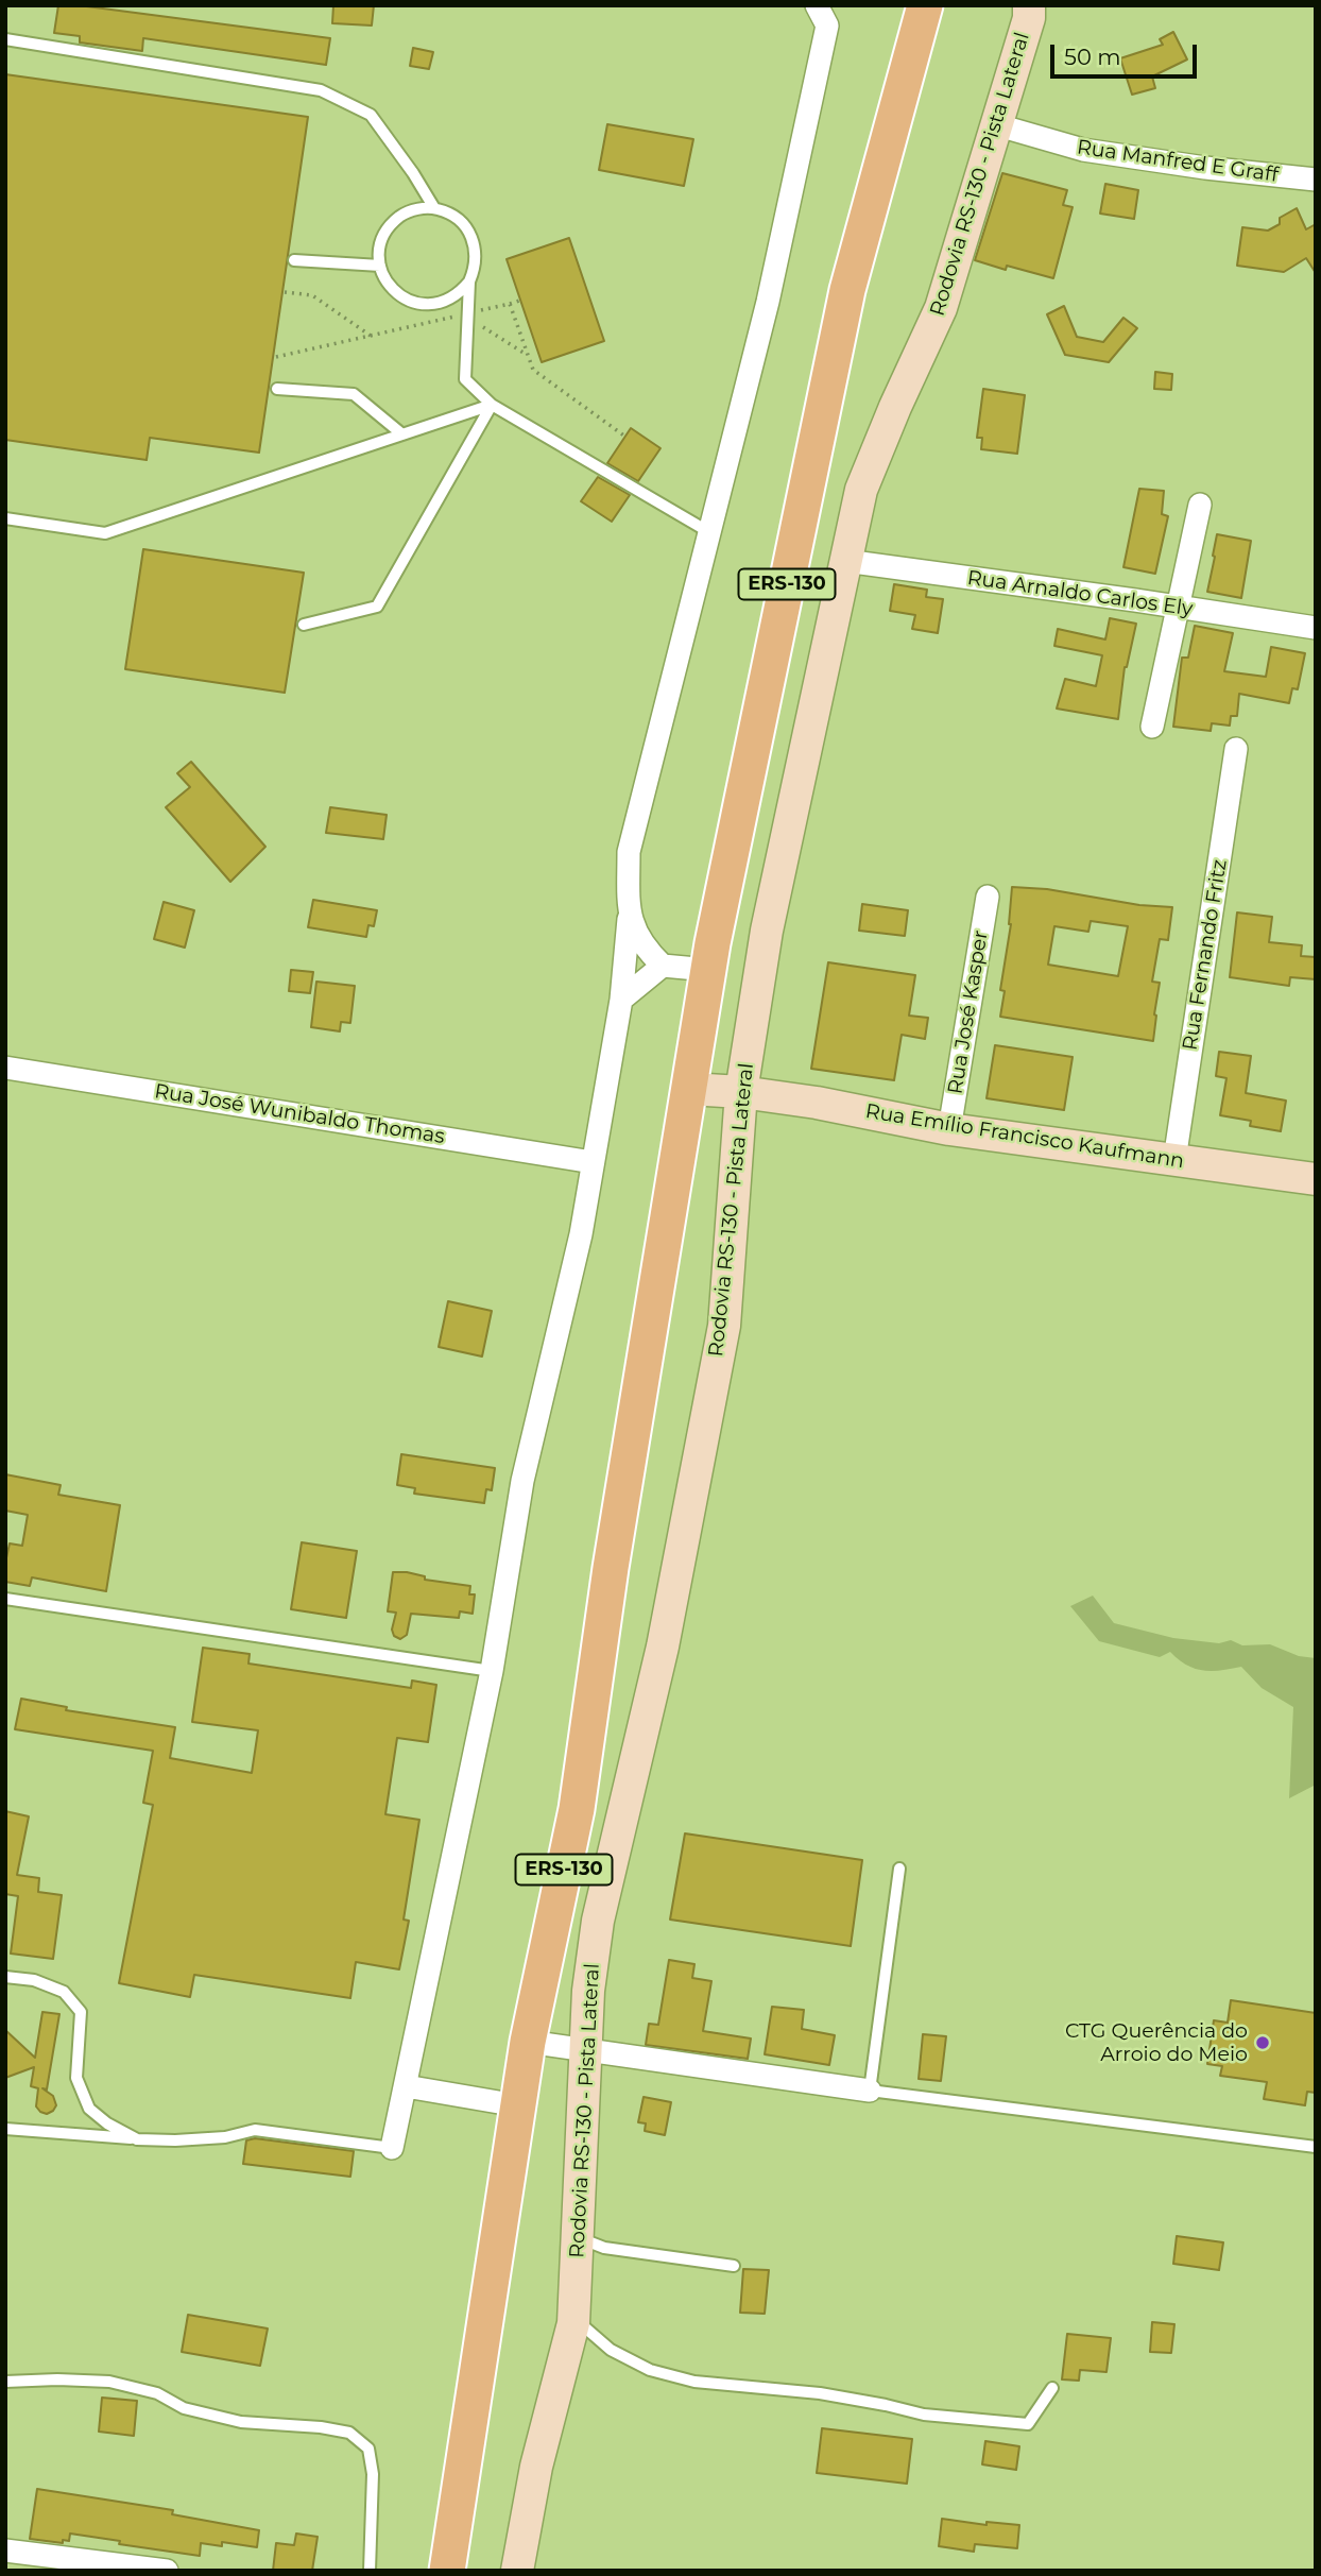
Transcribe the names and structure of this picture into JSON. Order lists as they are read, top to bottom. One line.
{"streets":{"main road":["ERS-130"],"street":["Rua Manfred E Graff","Rodovia RS-130 - Pista Lateral","Rua Arnaldo Carlos Ely","Rua Fernando Fritz","Rua José Kasper","Rua José Wunibaldo Thomas","Rua Emílio Francisco Kaufmann"]},"crossings":[["Rua Manfred E Graff","Rodovia RS-130 - Pista Lateral"],["Rodovia RS-130 - Pista Lateral","Rua Arnaldo Carlos Ely"],["Rodovia RS-130 - Pista Lateral","Rua Emílio Francisco Kaufmann"],["ERS-130","Rua Emílio Francisco Kaufmann"],["Rua Fernando Fritz","Rua Emílio Francisco Kaufmann"],["Rua José Kasper","Rua Emílio Francisco Kaufmann"]],"places":["CTG Querência do Arroio do Meio"],"scale_bar":"50 m"}
